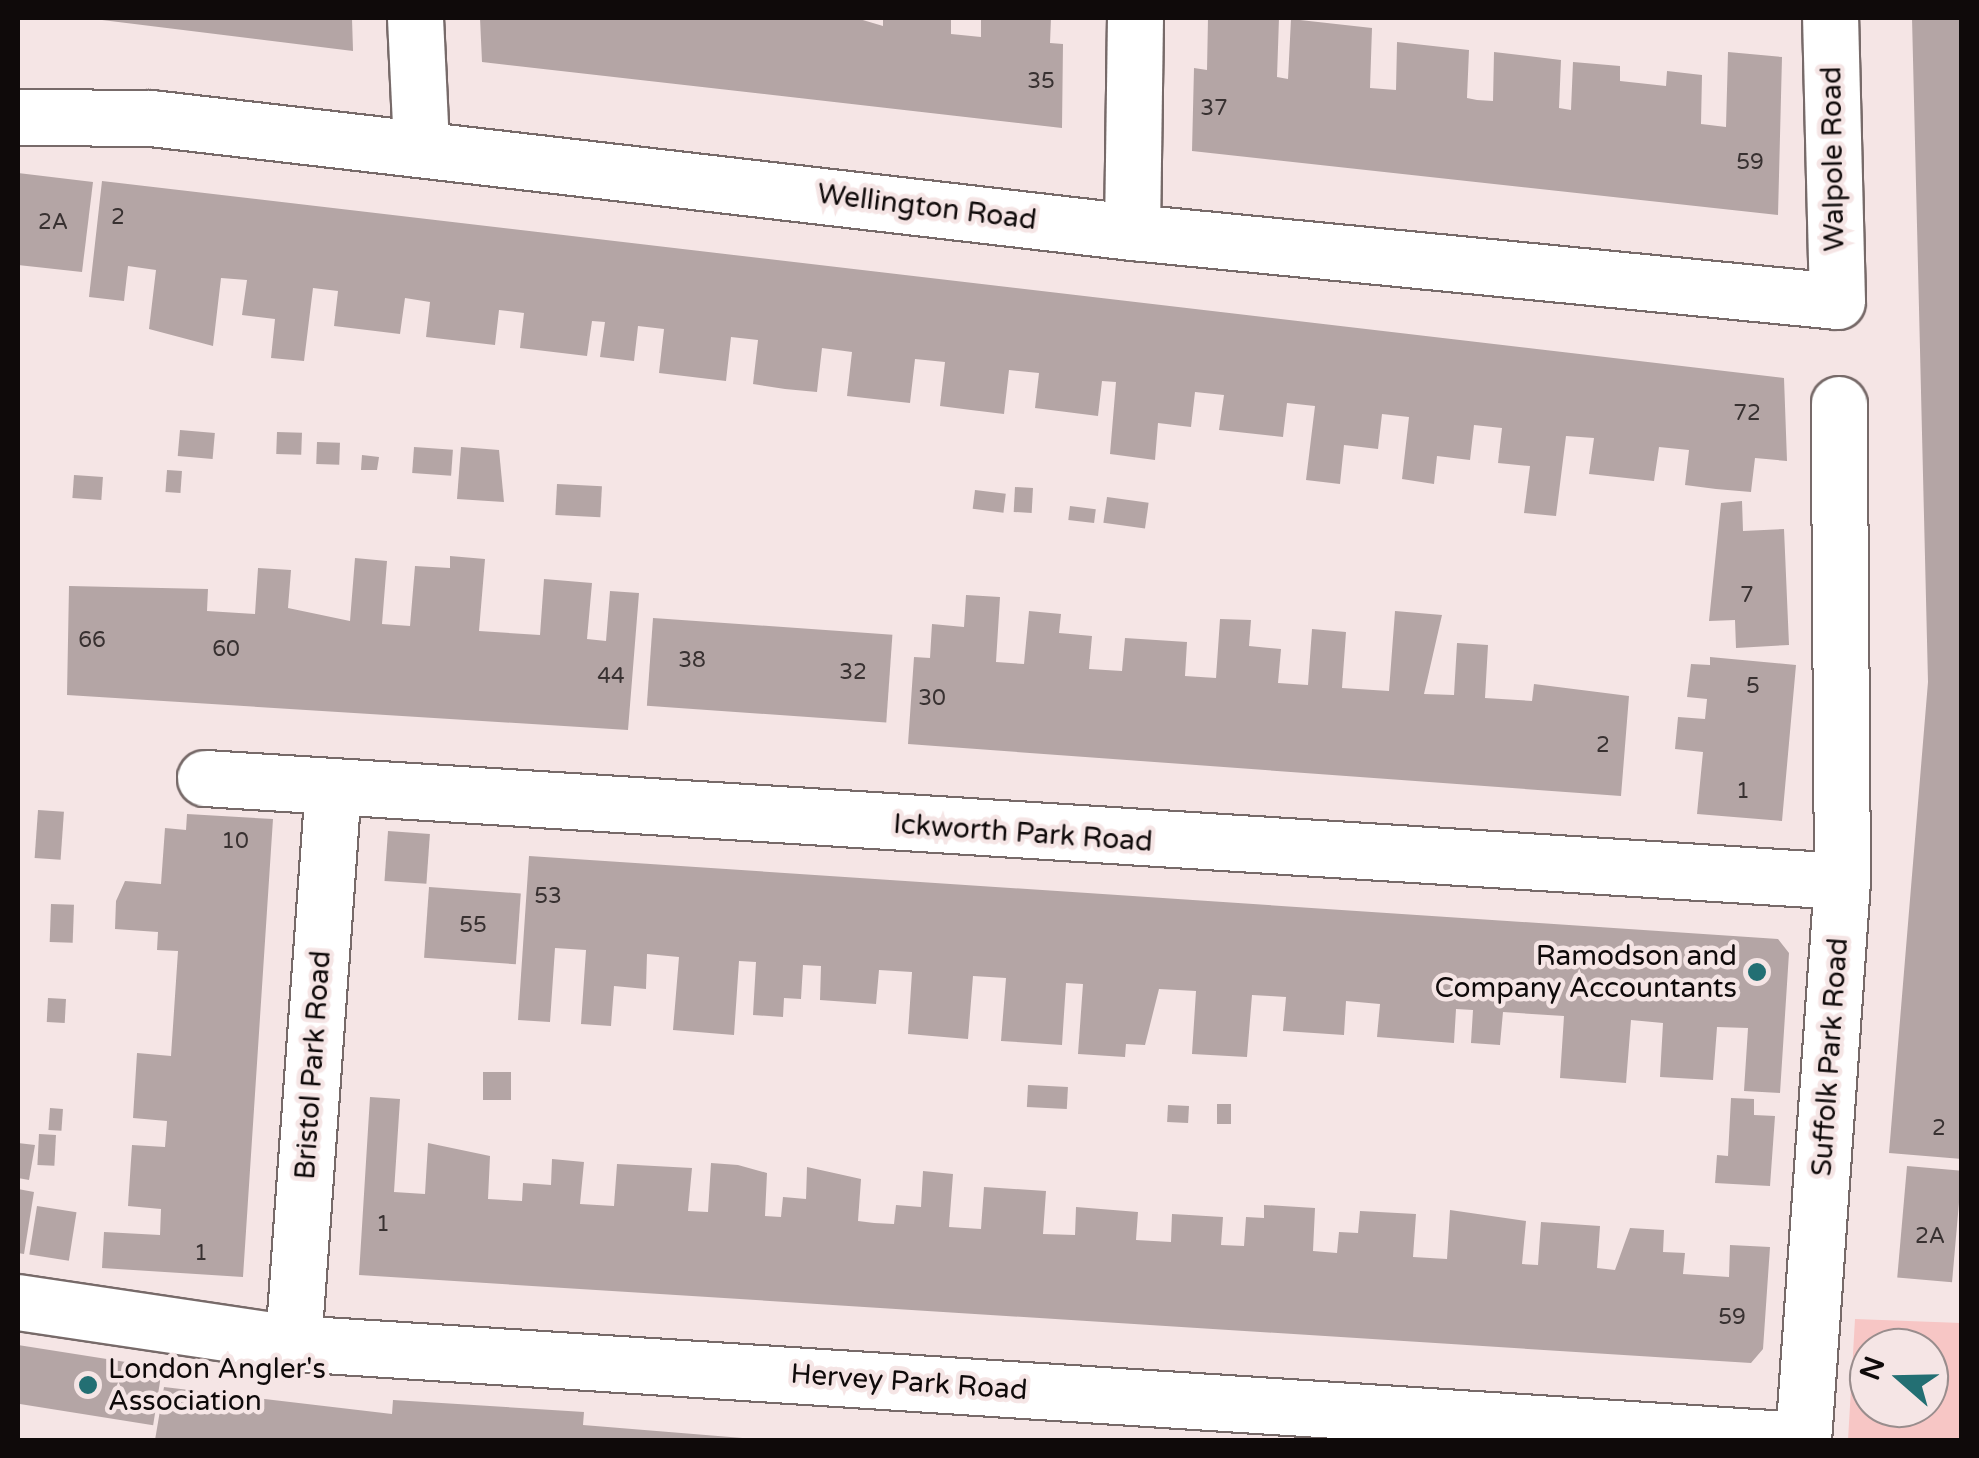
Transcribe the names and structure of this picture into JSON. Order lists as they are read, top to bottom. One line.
{"streets":{"street":["Walpole Road","Wellington Road","Ickworth Park Road","Suffolk Park Road","Bristol Park Road","Hervey Park Road"]},"crossings":[["Walpole Road","Wellington Road"],["Ickworth Park Road","Suffolk Park Road"],["Ickworth Park Road","Bristol Park Road"],["Suffolk Park Road","Hervey Park Road"],["Bristol Park Road","Hervey Park Road"]],"places":["Ramodson and Company Accountants","London Angler's Association"],"house_numbers":["35","37","59","2","2A","72","7","66","60","38","32","44","5","30","2","1","10","53","55","2","1","2A","1","59"],"north":"left"}
